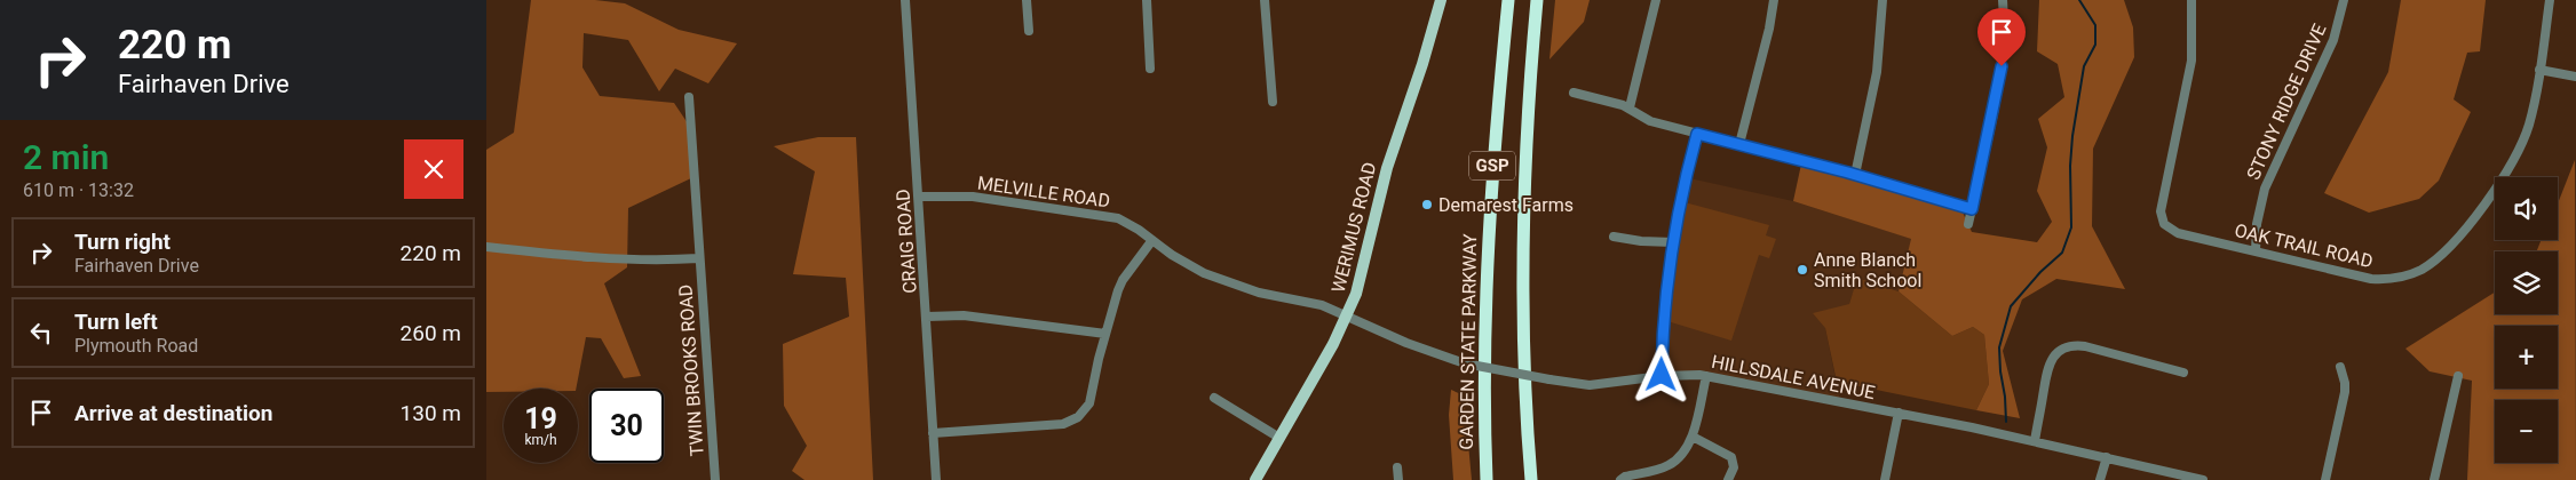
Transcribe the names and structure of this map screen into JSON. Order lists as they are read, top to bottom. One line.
{"streets":{"highway":["GSP","GARDEN STATE PARKWAY"],"main road":["WERIMUS ROAD"],"street":["STONY RIDGE DRIVE","MELVILLE ROAD","CRAIG ROAD","OAK TRAIL ROAD","TWIN BROOKS ROAD","HILLSDALE AVENUE"]},"crossings":[["STONY RIDGE DRIVE","OAK TRAIL ROAD"],["MELVILLE ROAD","WERIMUS ROAD"],["MELVILLE ROAD","CRAIG ROAD"],["MELVILLE ROAD","HILLSDALE AVENUE"],["WERIMUS ROAD","HILLSDALE AVENUE"]],"places":["Demarest Farms","Anne Blanch Smith School"],"page":{"turn":["220 m","Fairhaven Drive"],"heading":["2 min","610 m · 13:32"],"map_buttons":["+","−"],"list":[{"name":"Turn right","note":"Fairhaven Drive","value":"220 m"},{"name":"Turn left","note":"Plymouth Road","value":"260 m"},{"name":"Arrive at destination","value":"130 m"}],"speed":"19 km/h","limit":"30"}}
